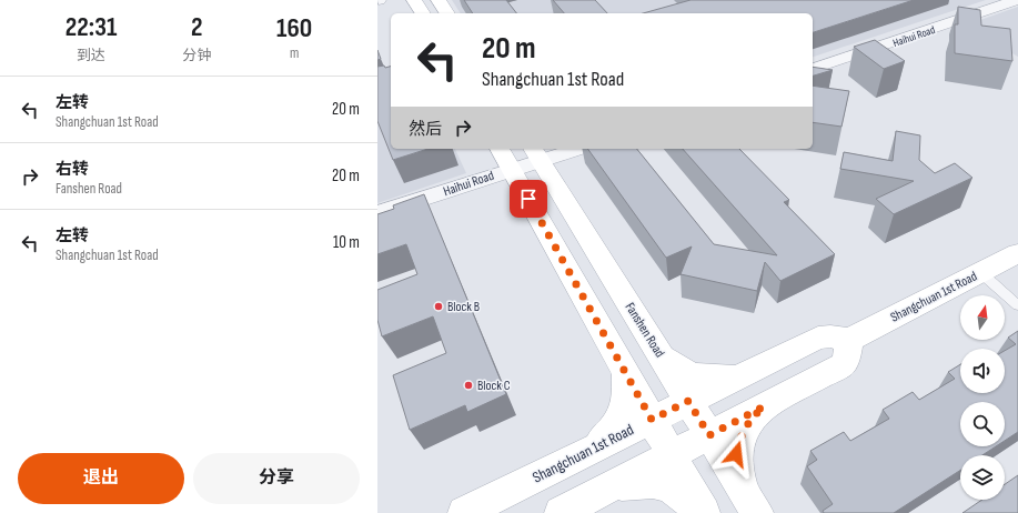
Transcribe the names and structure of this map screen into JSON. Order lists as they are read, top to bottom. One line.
{"streets":{"main road":["Shangchuan 1st Road","Fanshen Road"],"street":["Haihui Road"]},"crossings":[["Haihui Road","Fanshen Road"],["Shangchuan 1st Road","Fanshen Road"]],"places":["Block B","Block C"],"north":"top","page":{"eta":["22:31","到达","2","分钟","160","m"],"turn":["20 m","Shangchuan 1st Road"],"list":[{"name":"左转","note":"Shangchuan 1st Road","value":"20 m"},{"name":"右转","note":"Fanshen Road","value":"20 m"},{"name":"左转","note":"Shangchuan 1st Road","value":"10 m"}],"then":"然后","buttons":["退出","分享"]}}
